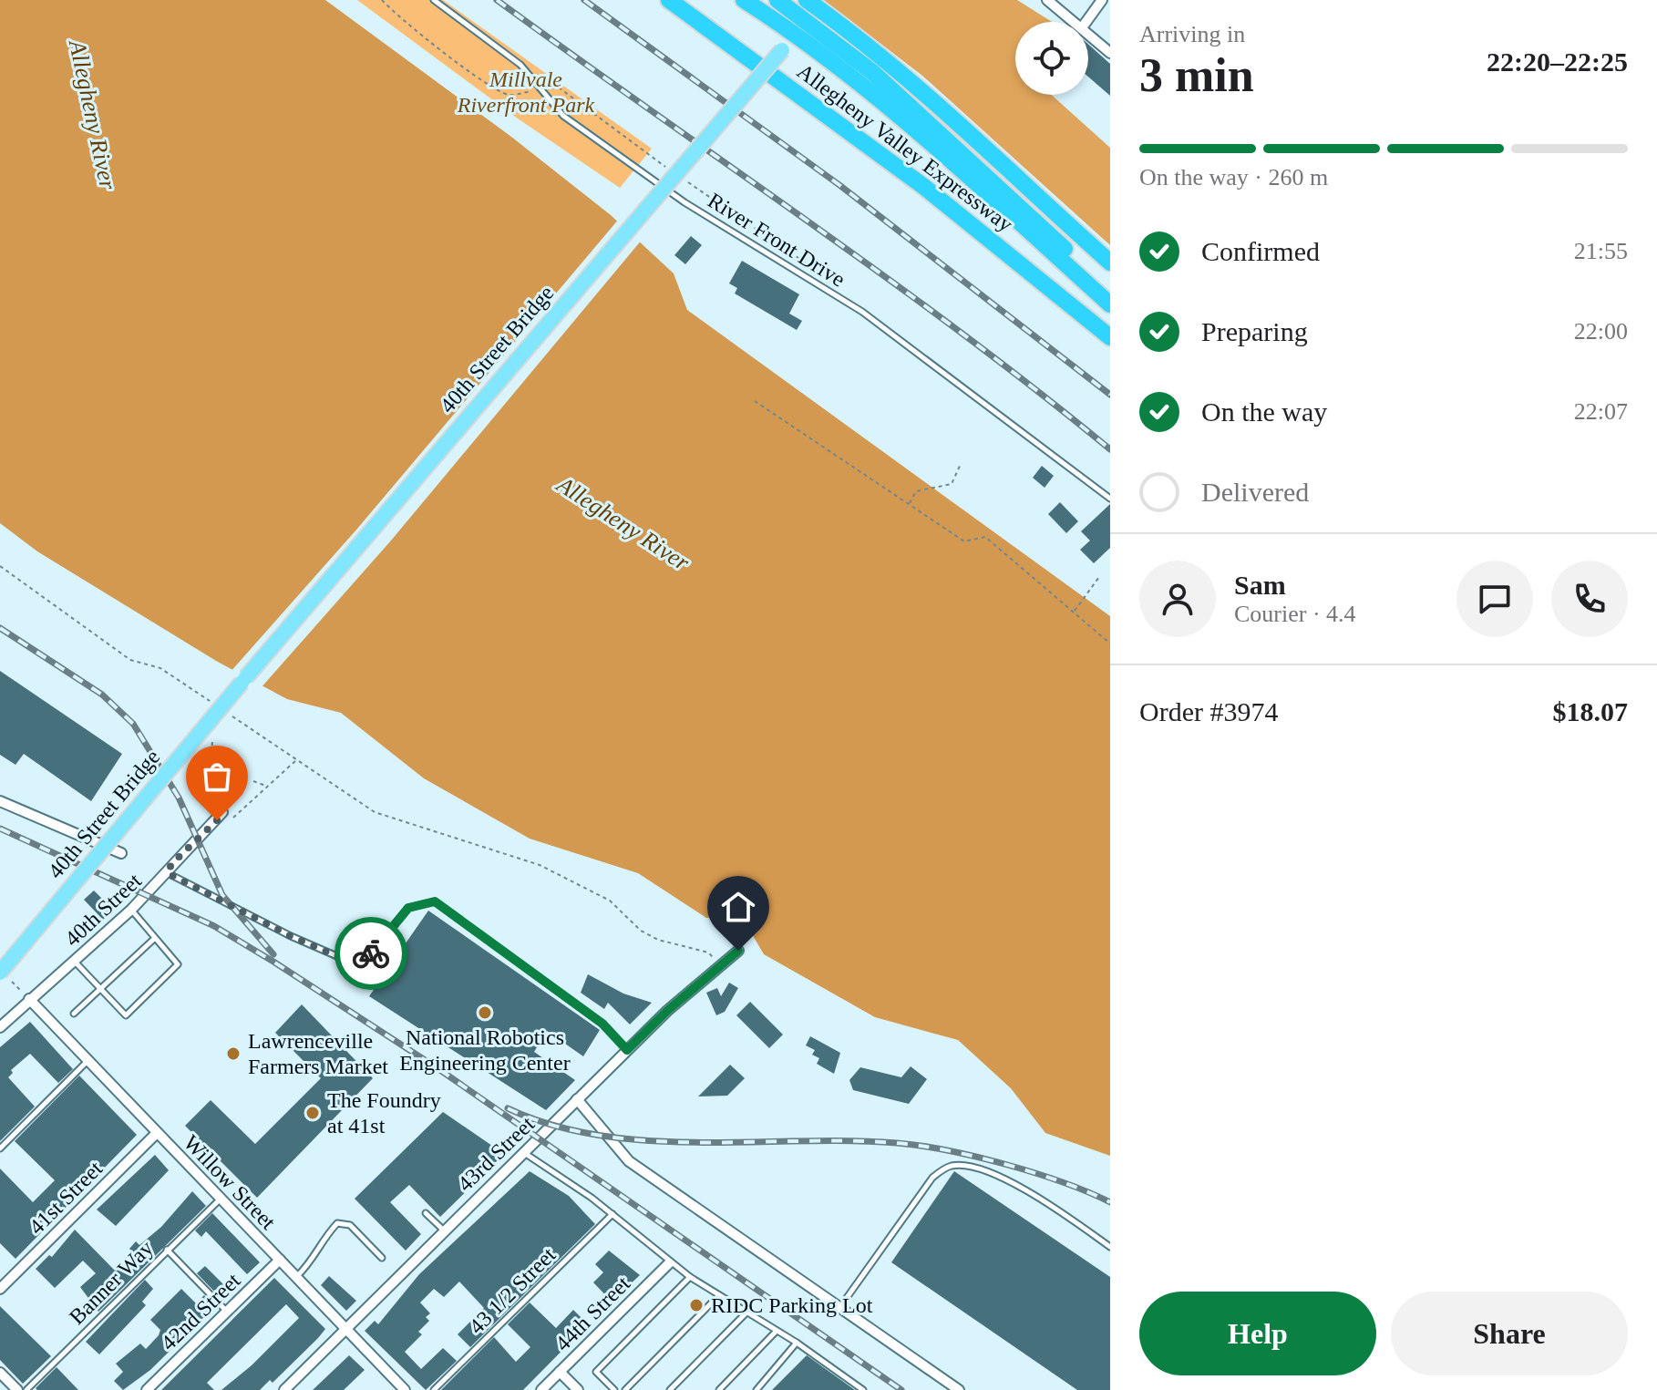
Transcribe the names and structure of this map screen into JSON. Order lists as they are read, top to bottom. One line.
{"streets":{"highway":["Allegheny Valley Expressway"],"main road":["40th Street Bridge"],"street":["40th Street","43rd Street","Willow Street","41st Street","42nd Street","44th Street"],"lane":["River Front Drive","Banner Way","43 1/2 Street"]},"crossings":[["40th Street","Willow Street"],["43rd Street","Willow Street"],["Willow Street","41st Street"],["Willow Street","Banner Way"],["Willow Street","42nd Street"]],"water":["Allegheny River"],"parks":["Millvale Riverfront Park"],"places":["National Robotics Engineering Center","Lawrenceville Farmers Market","The Foundry at 41st","RIDC Parking Lot"],"page":{"heading":["3 min","Arriving in","22:20–22:25"],"panel":["Sam","Courier · 4.4","Order #3974","$18.07"],"bar":"On the way · 260 m","list":[["Confirmed","21:55"],["Preparing","22:00"],["On the way","22:07"],"Delivered"],"buttons":["Help","Share"]}}
